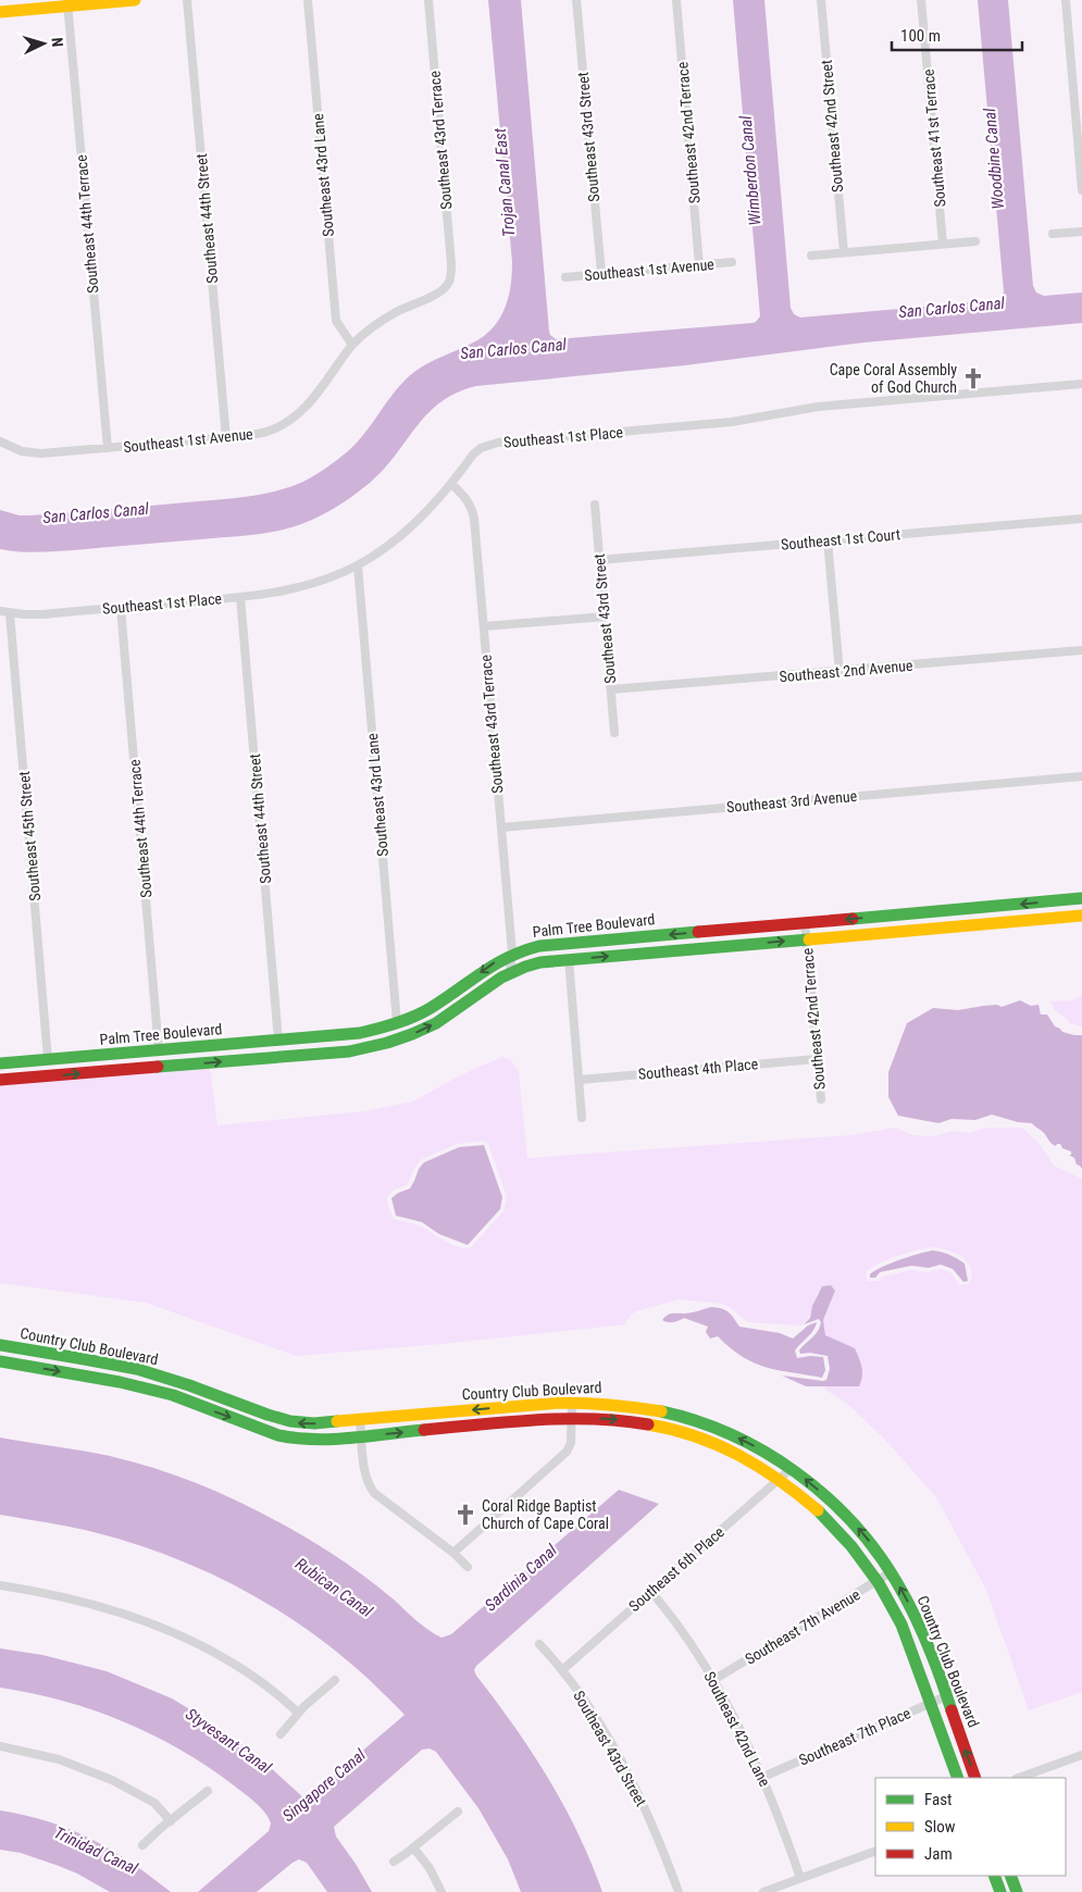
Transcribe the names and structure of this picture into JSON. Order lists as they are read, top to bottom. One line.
{"streets":{"main road":["Palm Tree Boulevard","Country Club Boulevard"],"street":["Southeast 42nd Street","Southeast 42nd Terrace","Southeast 43rd Street","Southeast 41st Terrace","Southeast 43rd Terrace","Southeast 43rd Lane","Southeast 44th Street","Southeast 44th Terrace","Southeast 1st Avenue","Southeast 1st Place","Southeast 1st Court","Southeast 2nd Avenue","Southeast 3rd Avenue","Southeast 45th Street","Southeast 4th Place","Southeast 6th Place","Southeast 7th Avenue","Southeast 42nd Lane","Southeast 7th Place"]},"crossings":[["Southeast 42nd Terrace","Southeast 1st Avenue"],["Southeast 42nd Terrace","Palm Tree Boulevard"],["Southeast 42nd Terrace","Southeast 4th Place"],["Southeast 43rd Street","Southeast 1st Avenue"],["Southeast 43rd Street","Southeast 1st Court"],["Southeast 43rd Street","Southeast 2nd Avenue"],["Southeast 43rd Street","Southeast 6th Place"],["Southeast 43rd Terrace","Southeast 1st Avenue"],["Southeast 43rd Terrace","Southeast 1st Place"],["Southeast 43rd Terrace","Southeast 3rd Avenue"],["Southeast 43rd Terrace","Palm Tree Boulevard"],["Southeast 43rd Lane","Southeast 1st Avenue"],["Southeast 43rd Lane","Southeast 1st Place"],["Southeast 43rd Lane","Palm Tree Boulevard"],["Southeast 44th Street","Southeast 1st Avenue"],["Southeast 44th Street","Southeast 1st Place"],["Southeast 44th Street","Palm Tree Boulevard"],["Southeast 44th Terrace","Southeast 1st Avenue"],["Southeast 44th Terrace","Southeast 1st Place"],["Southeast 44th Terrace","Palm Tree Boulevard"],["Southeast 1st Place","Southeast 45th Street"],["Southeast 45th Street","Palm Tree Boulevard"],["Country Club Boulevard","Southeast 6th Place"],["Country Club Boulevard","Southeast 7th Avenue"],["Country Club Boulevard","Southeast 7th Place"],["Southeast 6th Place","Southeast 42nd Lane"],["Southeast 7th Avenue","Southeast 42nd Lane"],["Southeast 42nd Lane","Southeast 7th Place"]],"water":["Woodbine Canal","Wimberdon Canal","Trojan Canal East","San Carlos Canal","Sardinia Canal","Rubican Canal","Styvesant Canal","Singapore Canal","Trinidad Canal"],"places":{"church":["Cape Coral Assembly of God Church","Coral Ridge Baptist Church of Cape Coral"]},"legend":["Fast","Slow","Jam"],"scale_bar":"100 m","north":"right"}
